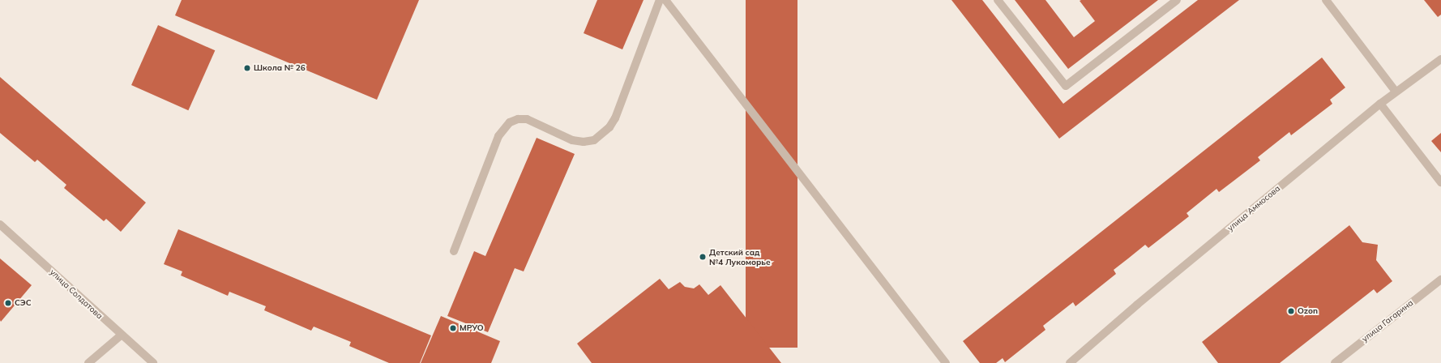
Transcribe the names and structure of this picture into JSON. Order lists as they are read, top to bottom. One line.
{"streets":{"street":["улица Аммосова","улица Солдатова","улица Гагарина"]},"places":["Школа № 26","Детский сад №4 Лукоморье","СЭС","Ozon","МРУО"]}
